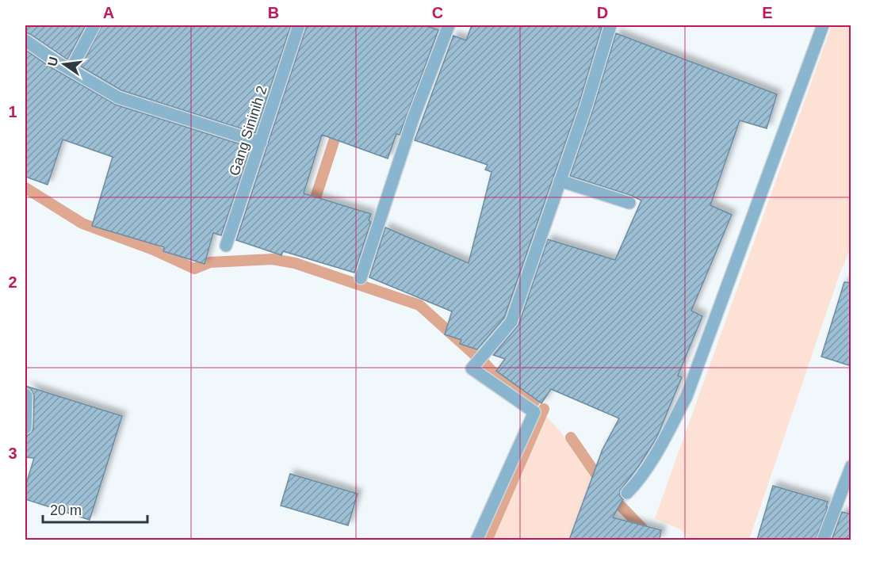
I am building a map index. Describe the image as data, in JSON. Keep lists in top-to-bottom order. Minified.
{"streets":{"street":["Gang Sininih 2"]},"scale_bar":"20 m","north":"left","grid":{"columns":["A","B","C","D","E"],"rows":["1","2","3"]}}
